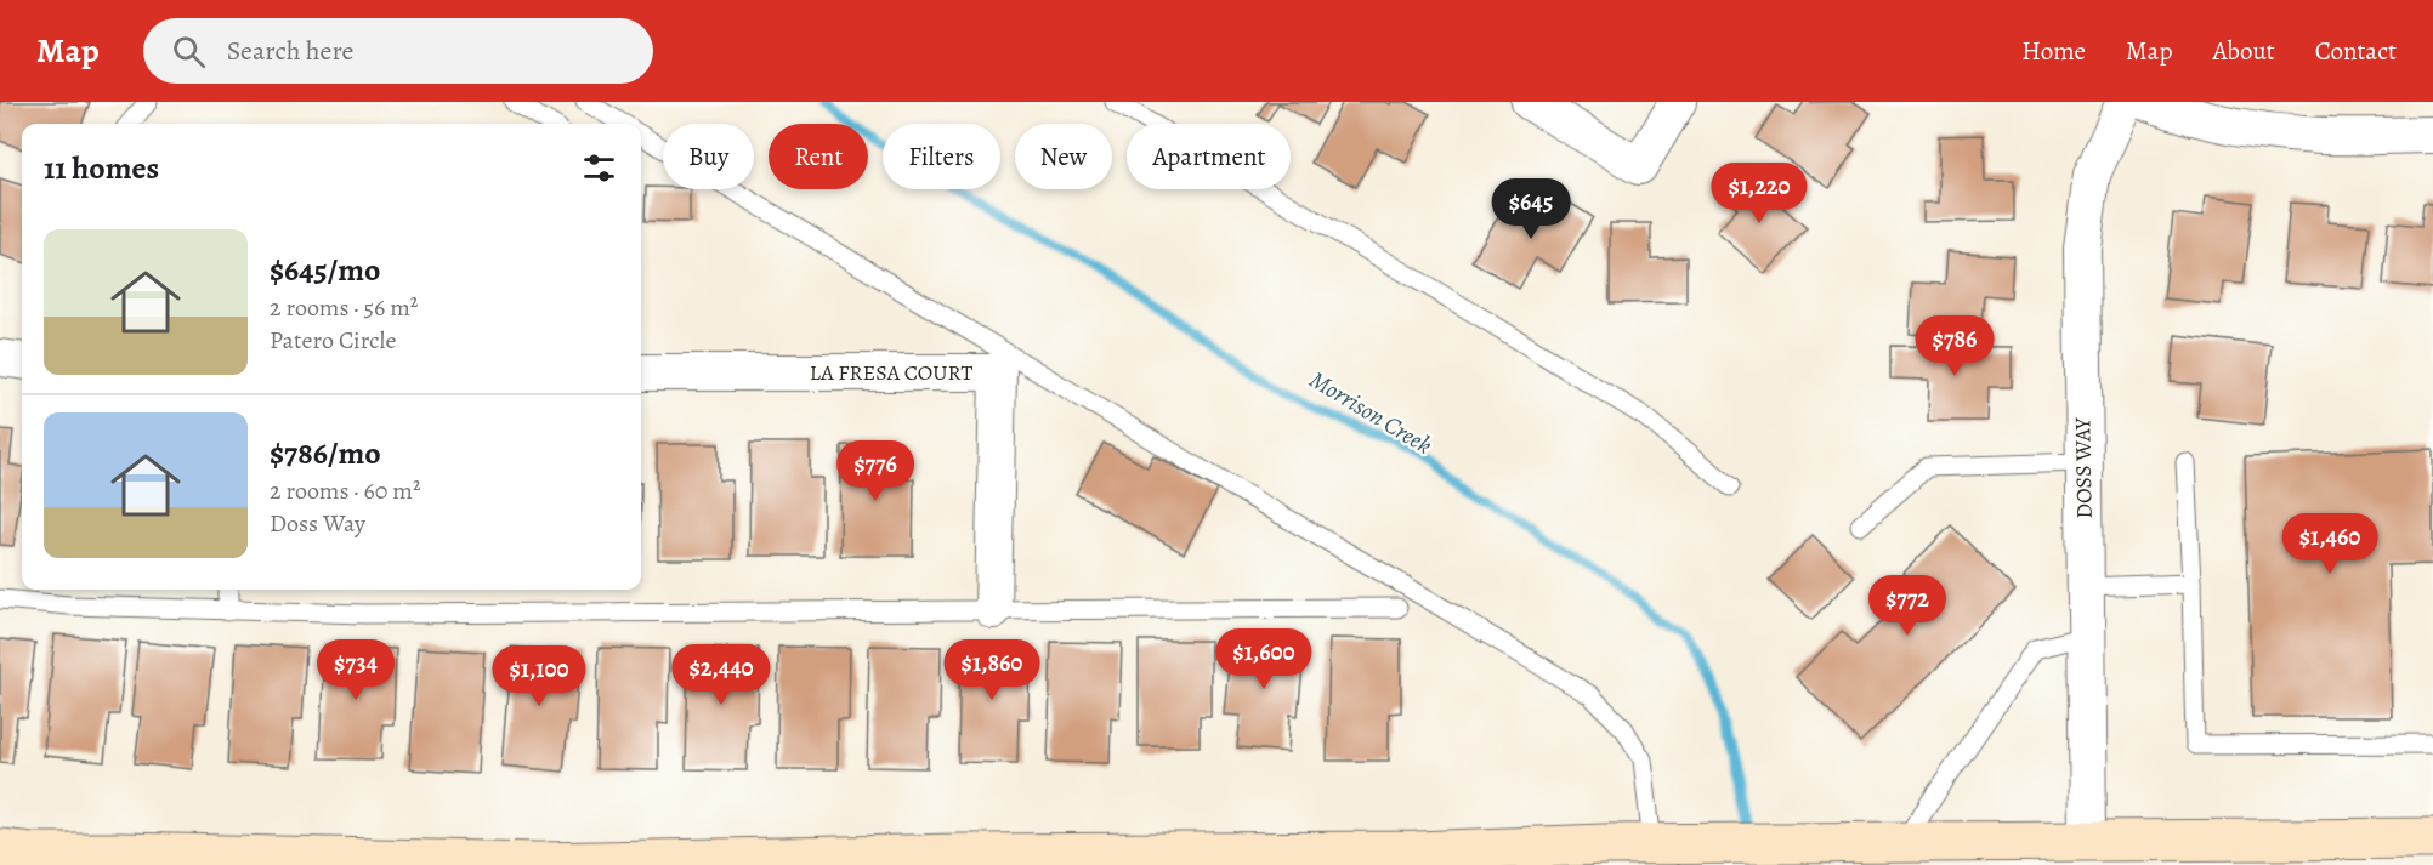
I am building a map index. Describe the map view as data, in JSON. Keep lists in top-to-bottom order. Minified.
{"streets":{"street":["LA FRESA COURT","DOSS WAY"]},"water":["Morrison Creek"],"page":{"header":"Map","search":"Search here","nav":["Home","Map","About","Contact"],"chip":["Buy","Rent","Filters","New","Apartment"],"heading":"11 homes","price":["$1,220","$645","$786","$776","$1,460","$772","$1,600","$734","$1,860","$2,440","$1,100"],"list":[{"name":"$645/mo","note":"2 rooms · 56 m² · Patero Circle"},{"name":"$786/mo","note":"2 rooms · 60 m² · Doss Way"}]}}
